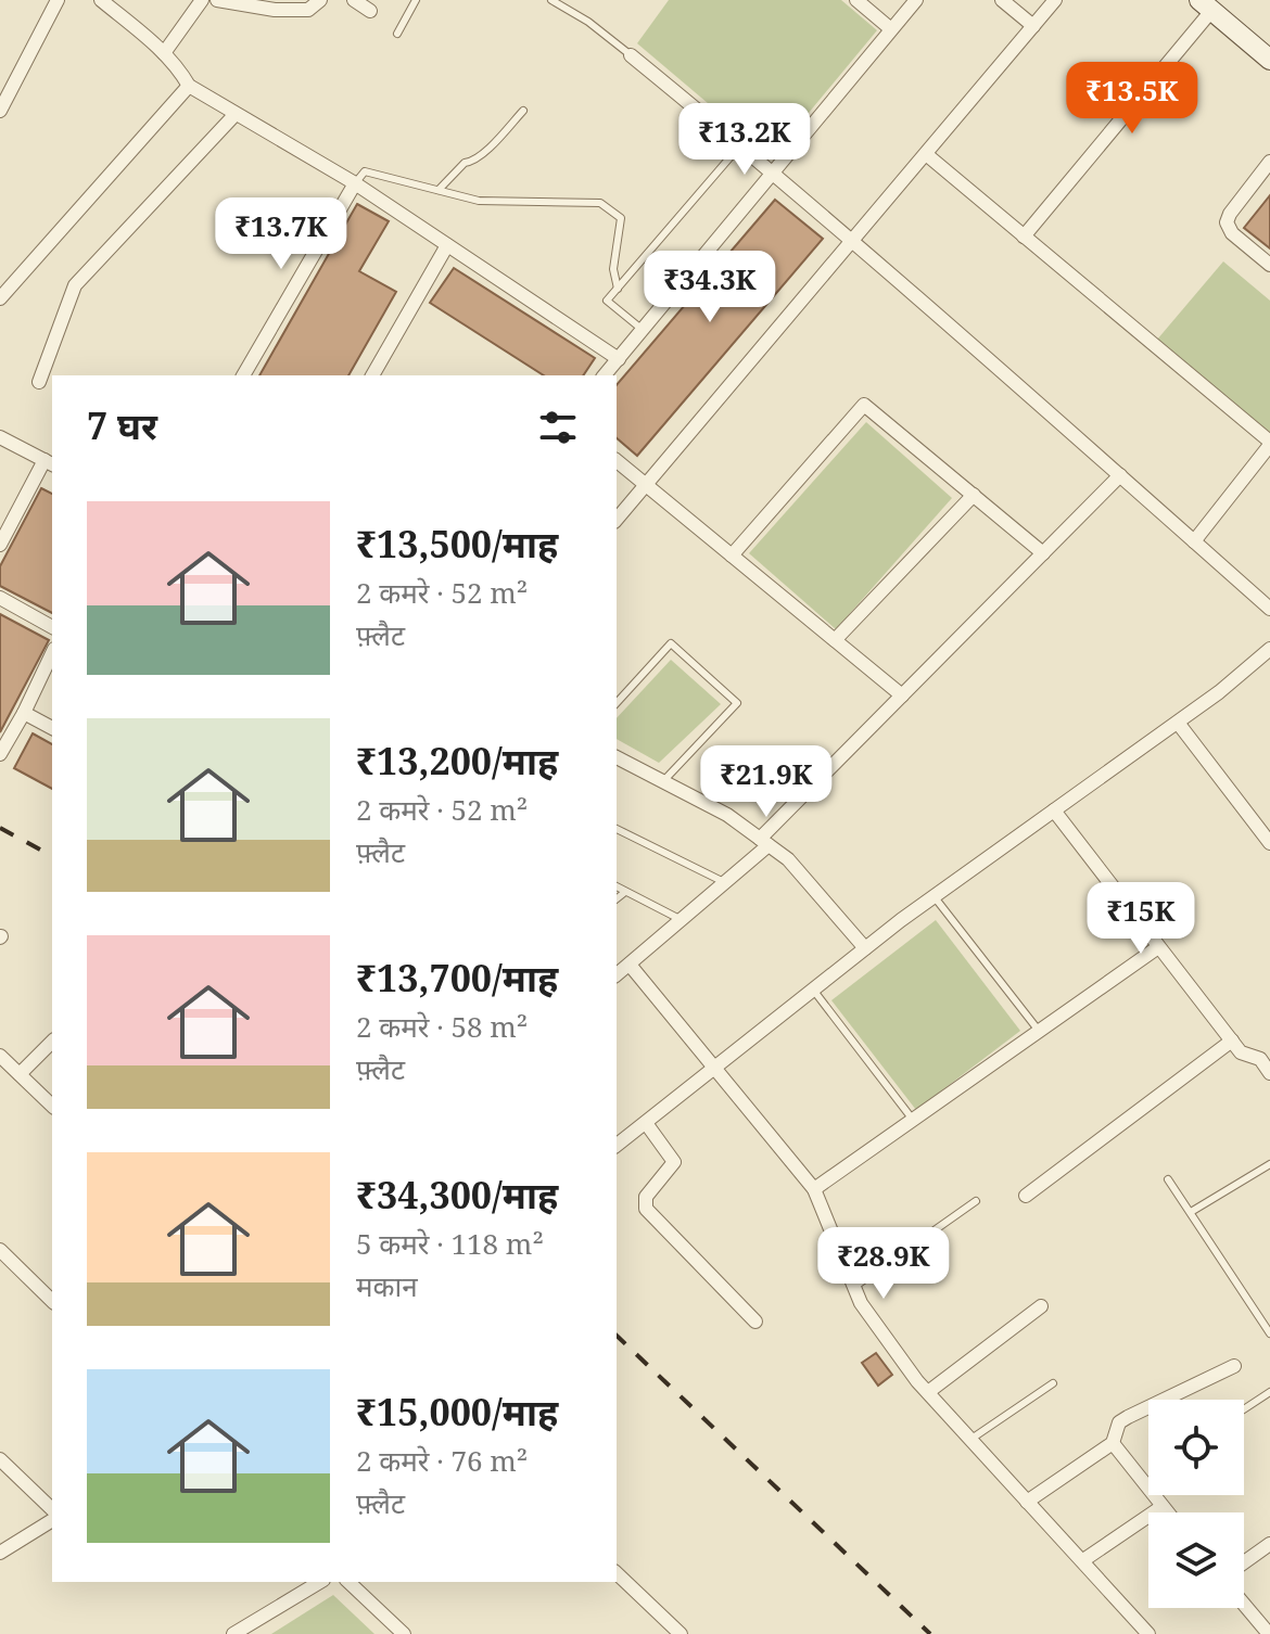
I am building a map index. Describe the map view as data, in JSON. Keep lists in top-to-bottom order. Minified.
{"page":{"price":["₹13.5K","₹13.2K","₹13.7K","₹34.3K","₹21.9K","₹15K","₹28.9K"],"heading":"7 घर","list":[{"name":"₹13,500/माह","note":"2 कमरे · 52 m² · फ़्लैट"},{"name":"₹13,200/माह","note":"2 कमरे · 52 m² · फ़्लैट"},{"name":"₹13,700/माह","note":"2 कमरे · 58 m² · फ़्लैट"},{"name":"₹34,300/माह","note":"5 कमरे · 118 m² · मकान"},{"name":"₹15,000/माह","note":"2 कमरे · 76 m² · फ़्लैट"}]}}
